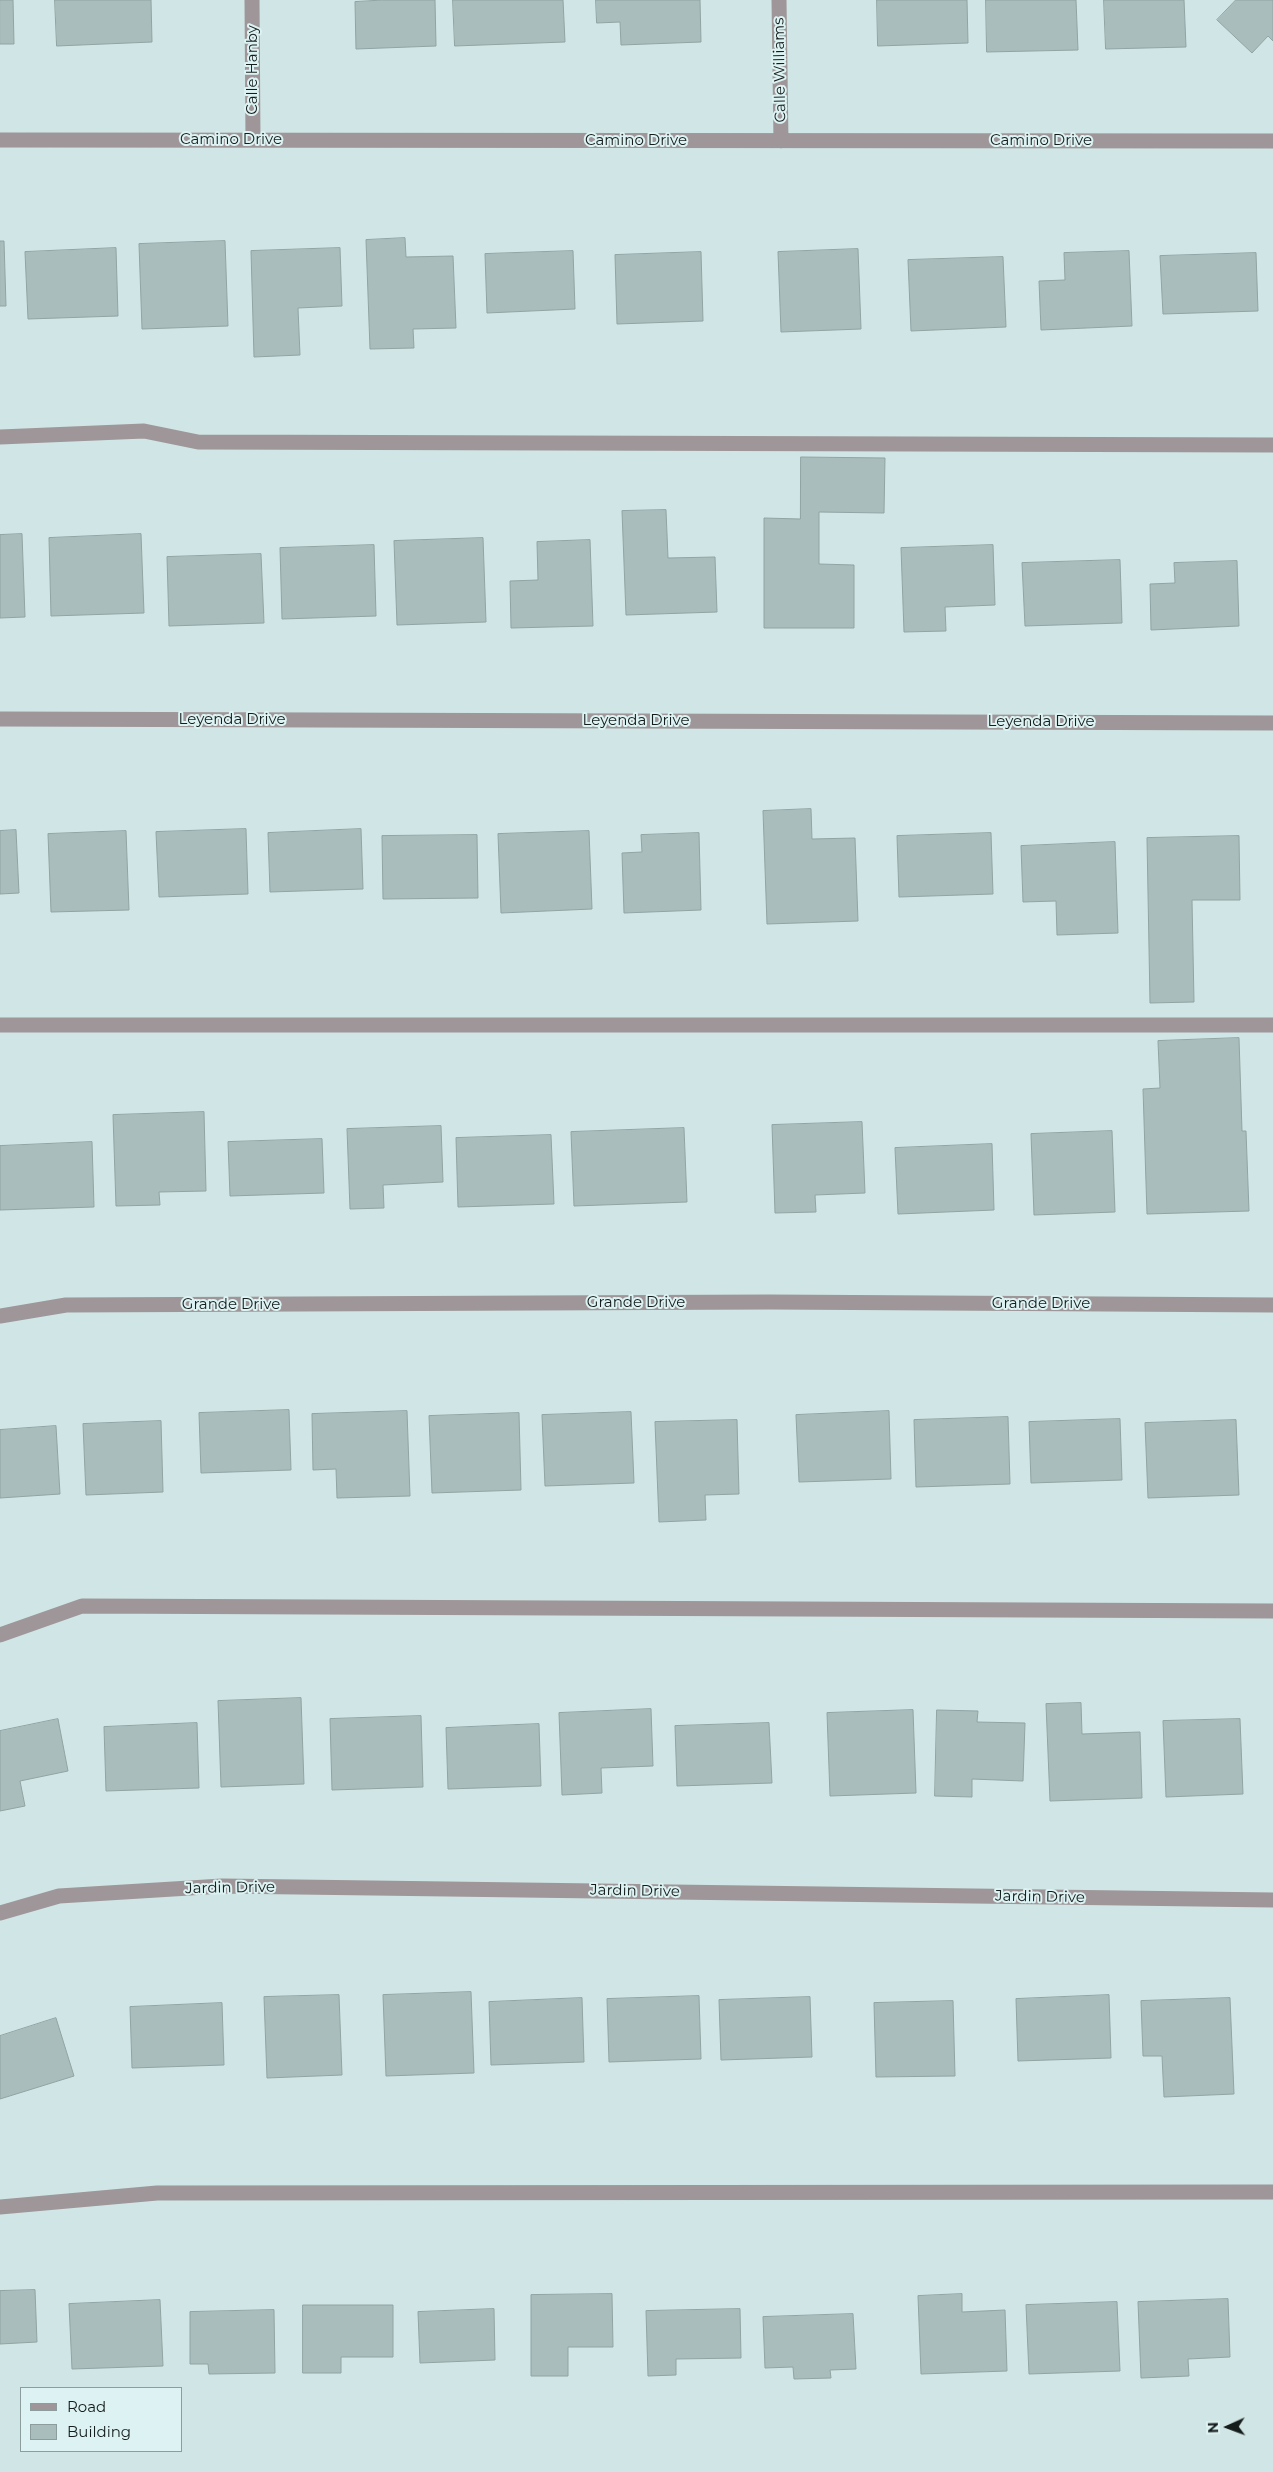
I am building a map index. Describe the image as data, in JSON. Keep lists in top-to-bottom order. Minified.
{"streets":{"street":["Calle Hanby","Calle Williams","Camino Drive","Leyenda Drive","Grande Drive","Jardin Drive"]},"crossings":[["Calle Hanby","Camino Drive"],["Calle Williams","Camino Drive"]],"legend":["Road","Building"],"north":"left"}
